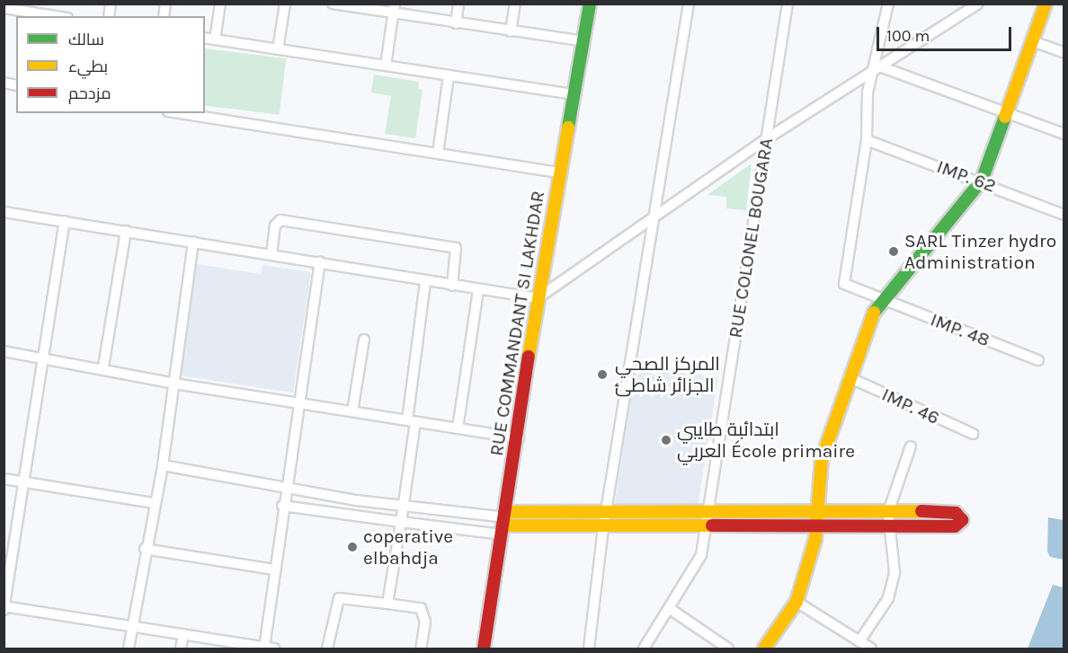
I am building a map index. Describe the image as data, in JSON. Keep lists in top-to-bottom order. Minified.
{"streets":{"street":["IMP. 62","RUE COLONEL BOUGARA","RUE COMMANDANT SI LAKHDAR","IMP. 48","IMP. 46"]},"crossings":[["IMP. 62","IMP. 48"]],"places":["SARL Tinzer hydro Administration","المركز الصحي الجزائر شاطئ","ابتدائية طايبي العربي École primaire","coperative elbahdja"],"legend":["سالك","بطيء","مزدحم"],"scale_bar":"100 m"}
